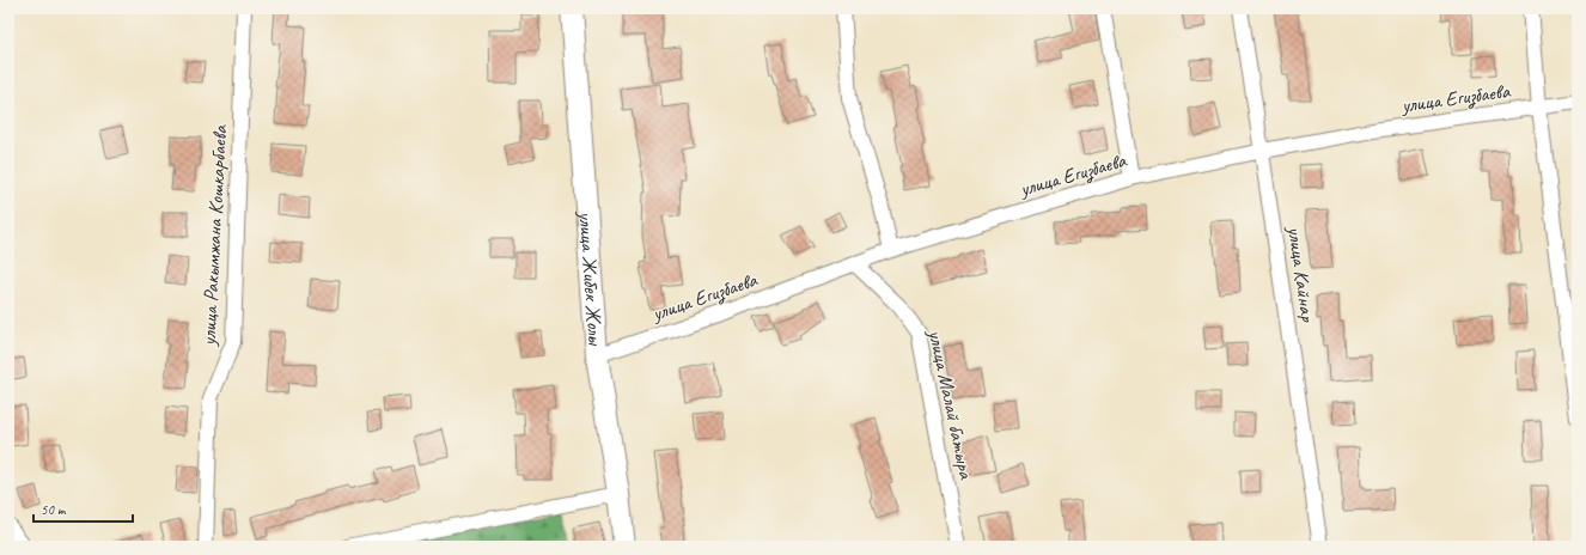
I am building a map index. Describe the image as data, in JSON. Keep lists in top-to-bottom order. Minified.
{"streets":{"main road":["улица Жибек Жолы"],"street":["улица Егизбаева","улица Ракымжана Кошкарбаева","улица Кайнар","улица Малай батыра"]},"crossings":[["улица Егизбаева","улица Кайнар"],["улица Егизбаева","улица Жибек Жолы"],["улица Егизбаева","улица Малай батыра"]],"scale_bar":"50 m"}
